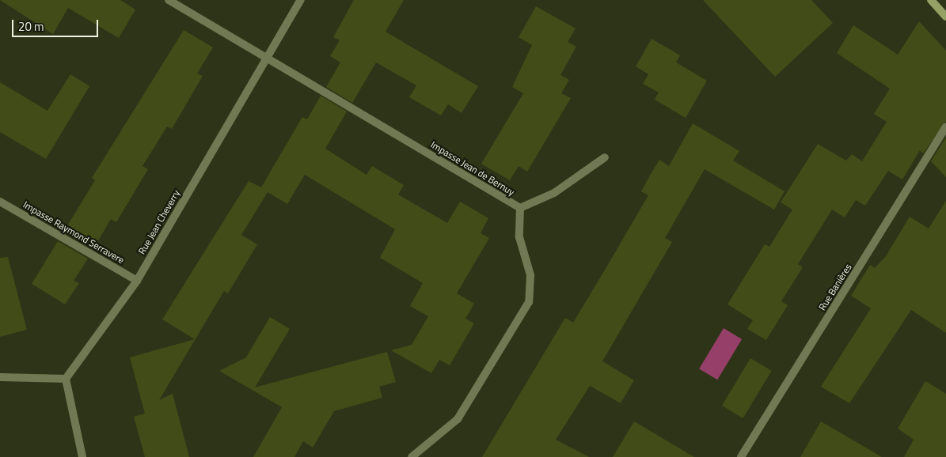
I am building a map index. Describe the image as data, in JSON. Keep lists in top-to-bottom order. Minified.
{"streets":{"street":["Impasse Jean de Bernuy","Rue Jean Cheverry","Impasse Raymond Serravere","Rue Banières"]},"crossings":[["Impasse Jean de Bernuy","Rue Jean Cheverry"],["Rue Jean Cheverry","Impasse Raymond Serravere"]],"scale_bar":"20 m"}
